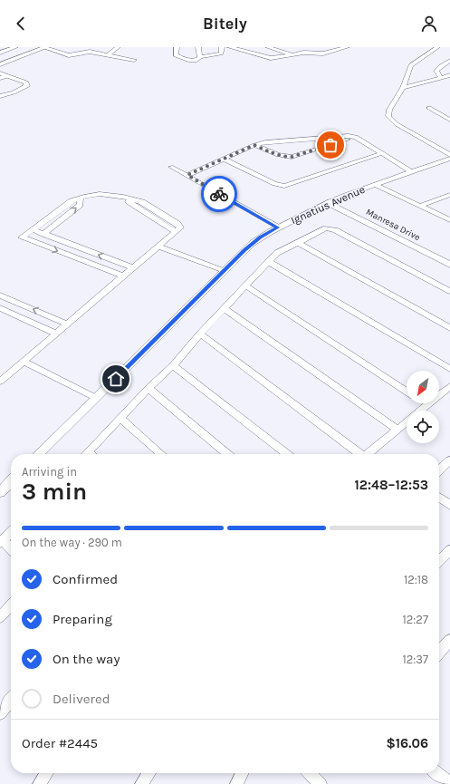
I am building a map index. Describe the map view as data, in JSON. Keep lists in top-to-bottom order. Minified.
{"streets":{"street":["Ignatius Avenue","Manresa Drive"]},"crossings":[["Ignatius Avenue","Manresa Drive"]],"north":"bottom left","page":{"header":"Bitely","heading":["3 min","Arriving in","12:48–12:53"],"panel":["Order #2445","$16.06"],"bar":"On the way · 290 m","list":[["Confirmed","12:18"],["Preparing","12:27"],["On the way","12:37"],"Delivered"]}}
